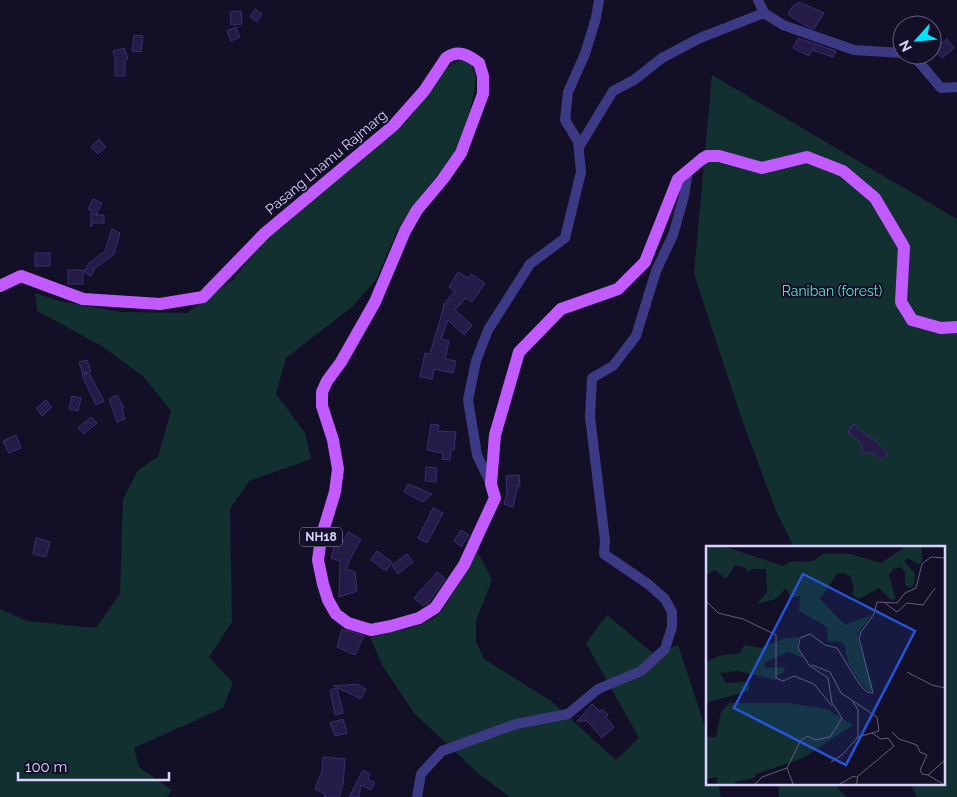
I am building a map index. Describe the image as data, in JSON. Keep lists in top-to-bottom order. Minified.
{"streets":{"main road":["Pasang Lhamu Rajmarg","NH18"]},"parks":["Raniban (forest)"],"scale_bar":"100 m","north":"bottom left"}
